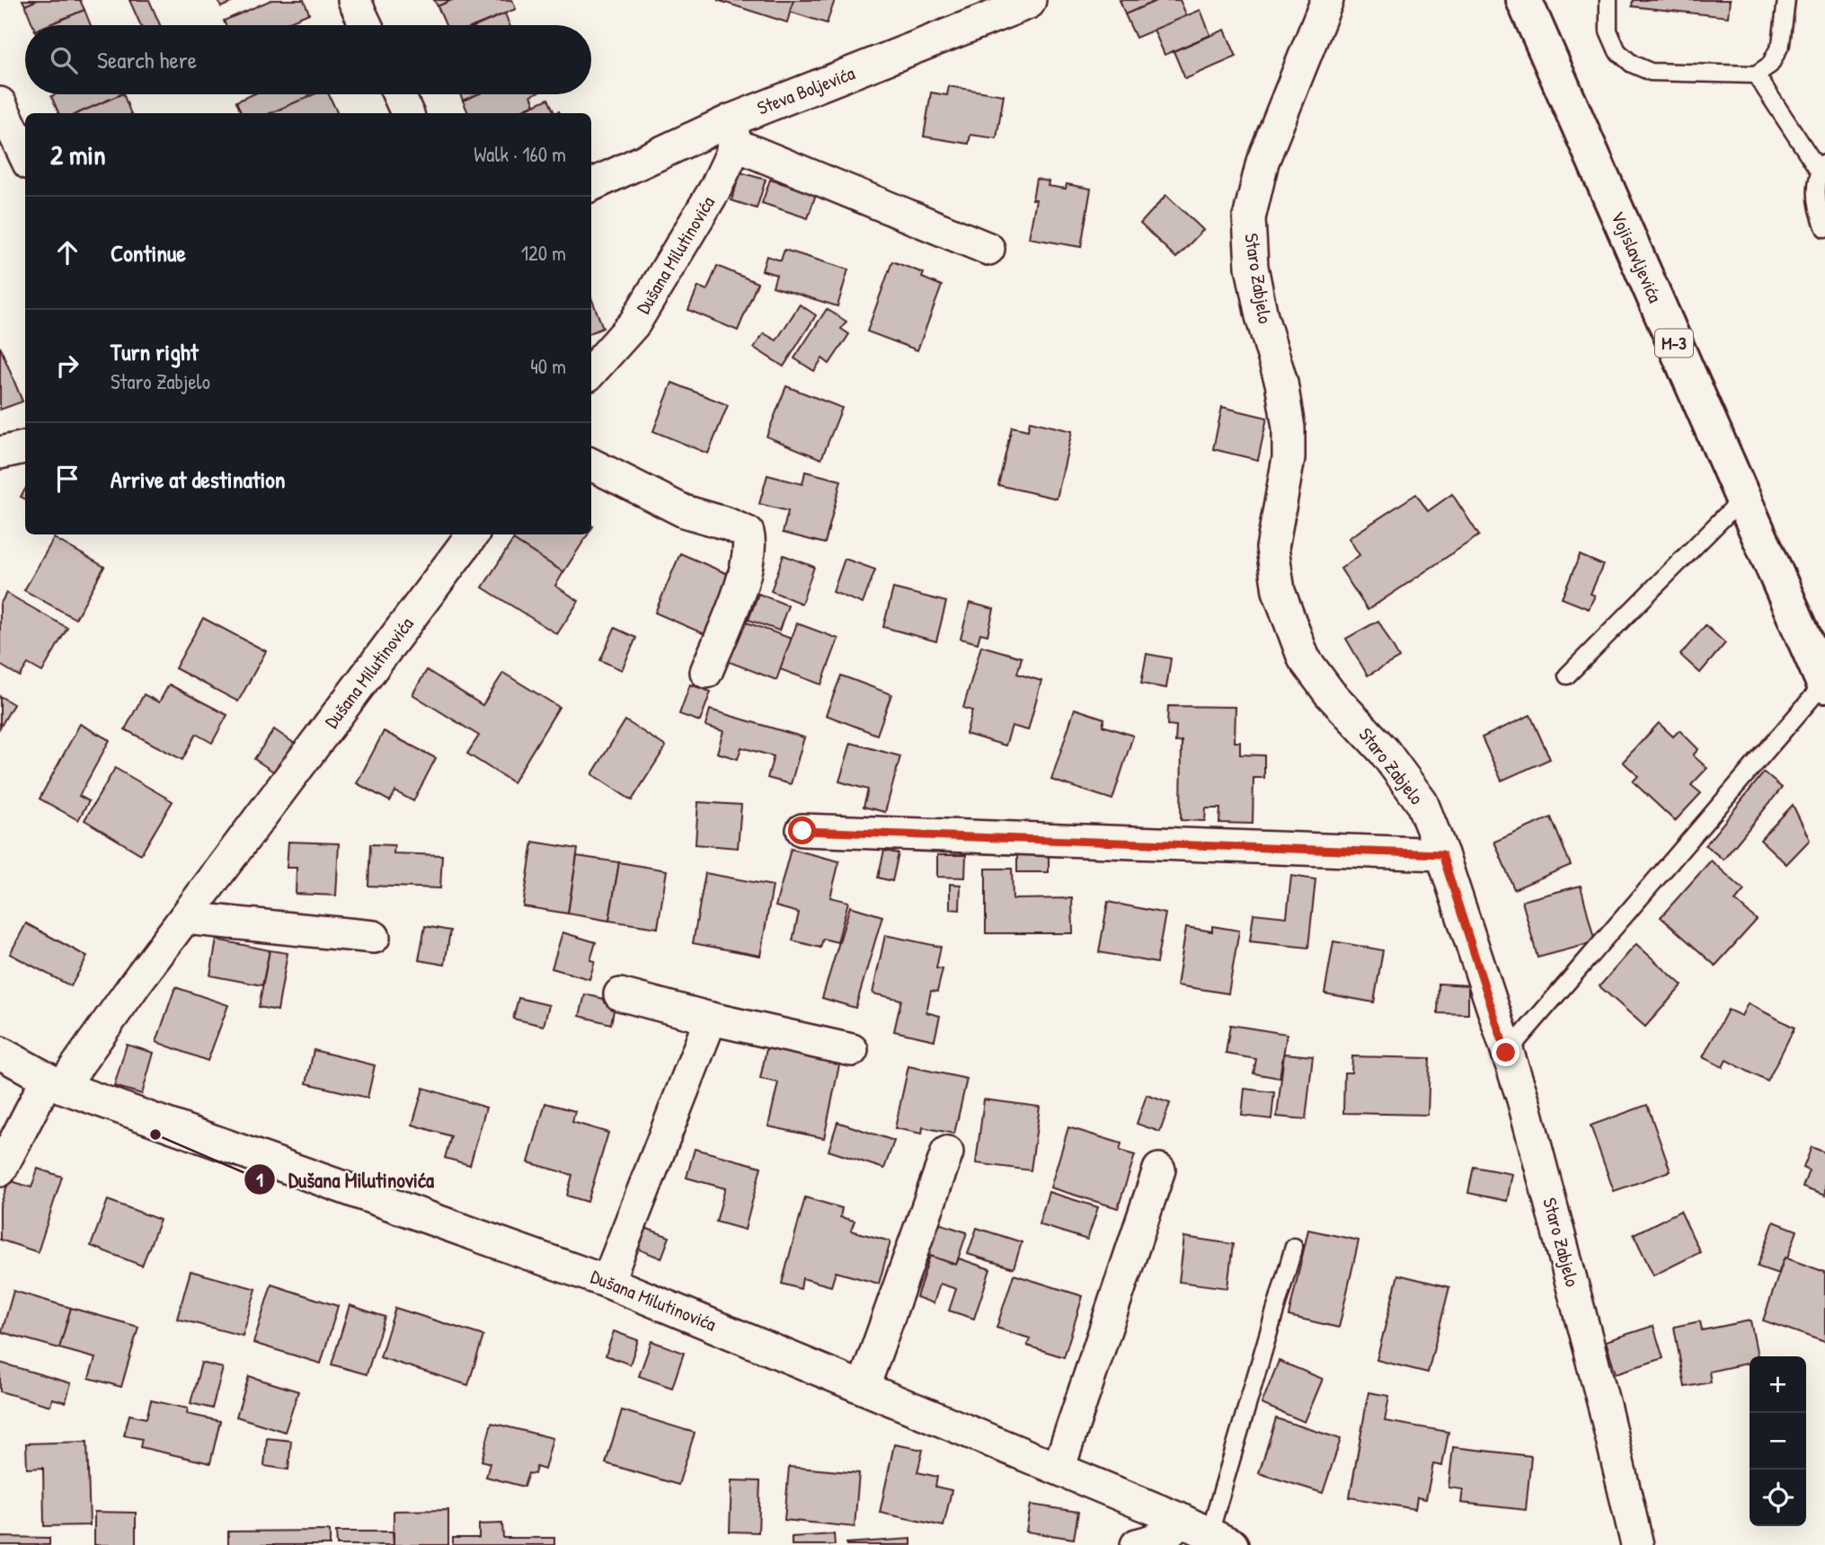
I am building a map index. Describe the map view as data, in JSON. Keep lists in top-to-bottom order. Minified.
{"streets":{"main road":["Vojislavljevića","M-3"],"street":["Steva Boljevića","Dušana Milutinovića","Staro Zabjelo"]},"crossings":[["Steva Boljevića","Dušana Milutinovića"]],"places":["Dušana Milutinovića"],"page":{"search":"Search here","heading":["2 min","Walk · 160 m"],"list":[["Continue","120 m"],["Turn right","Staro Zabjelo","40 m"],"Arrive at destination"],"map_buttons":["+","−"]}}
